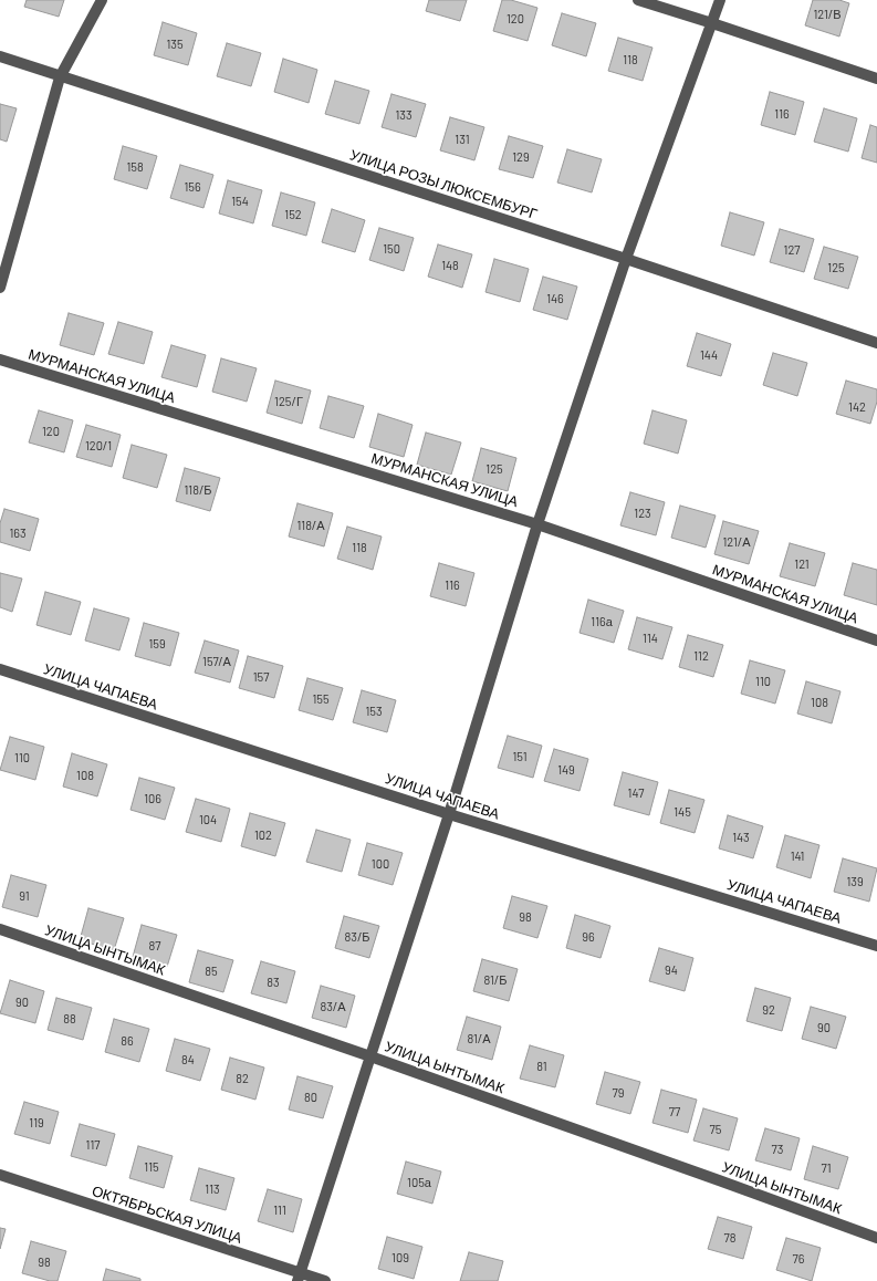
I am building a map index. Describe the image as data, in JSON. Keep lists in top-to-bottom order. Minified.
{"streets":{"street":["УЛИЦА РОЗЫ ЛЮКСЕМБУРГ","МУРМАНСКАЯ УЛИЦА","УЛИЦА ЧАПАЕВА","УЛИЦА ЫНТЫМАК","ОКТЯБРЬСКАЯ УЛИЦА"]},"house_numbers":["121/В","120","135","118","116","133","131","129","158","156","154","152","150","127","148","125","146","144","125/Г","142","120","120/1","125","118/Б","123","118/А","163","121/А","118","121","116","116а","114","159","112","157/А","157","110","155","108","153","151","110","149","108","147","106","145","104","102","143","141","100","139","91","98","83/Б","96","87","94","85","81/Б","83","90","83/А","92","88","90","81/А","86","84","81","82","79","80","77","119","75","117","73","115","71","105а","113","111","78","109","76","98"]}
